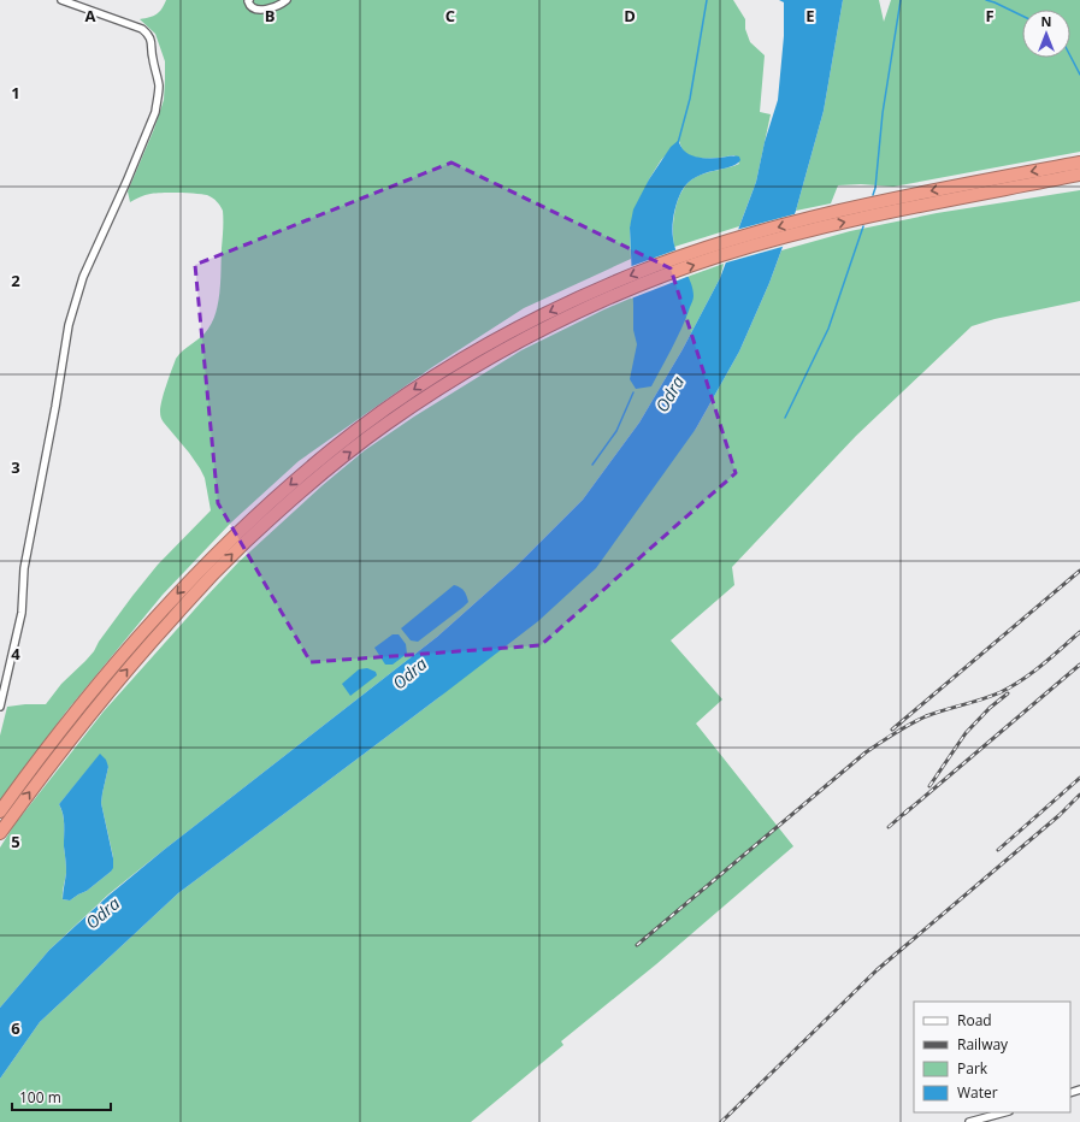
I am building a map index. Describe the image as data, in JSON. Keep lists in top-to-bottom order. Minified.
{"water":["Odra"],"legend":["Road","Railway","Park","Water"],"scale_bar":"100 m","north":"top","grid":{"columns":["A","B","C","D","E","F"],"rows":["1","2","3","4","5","6"]}}
